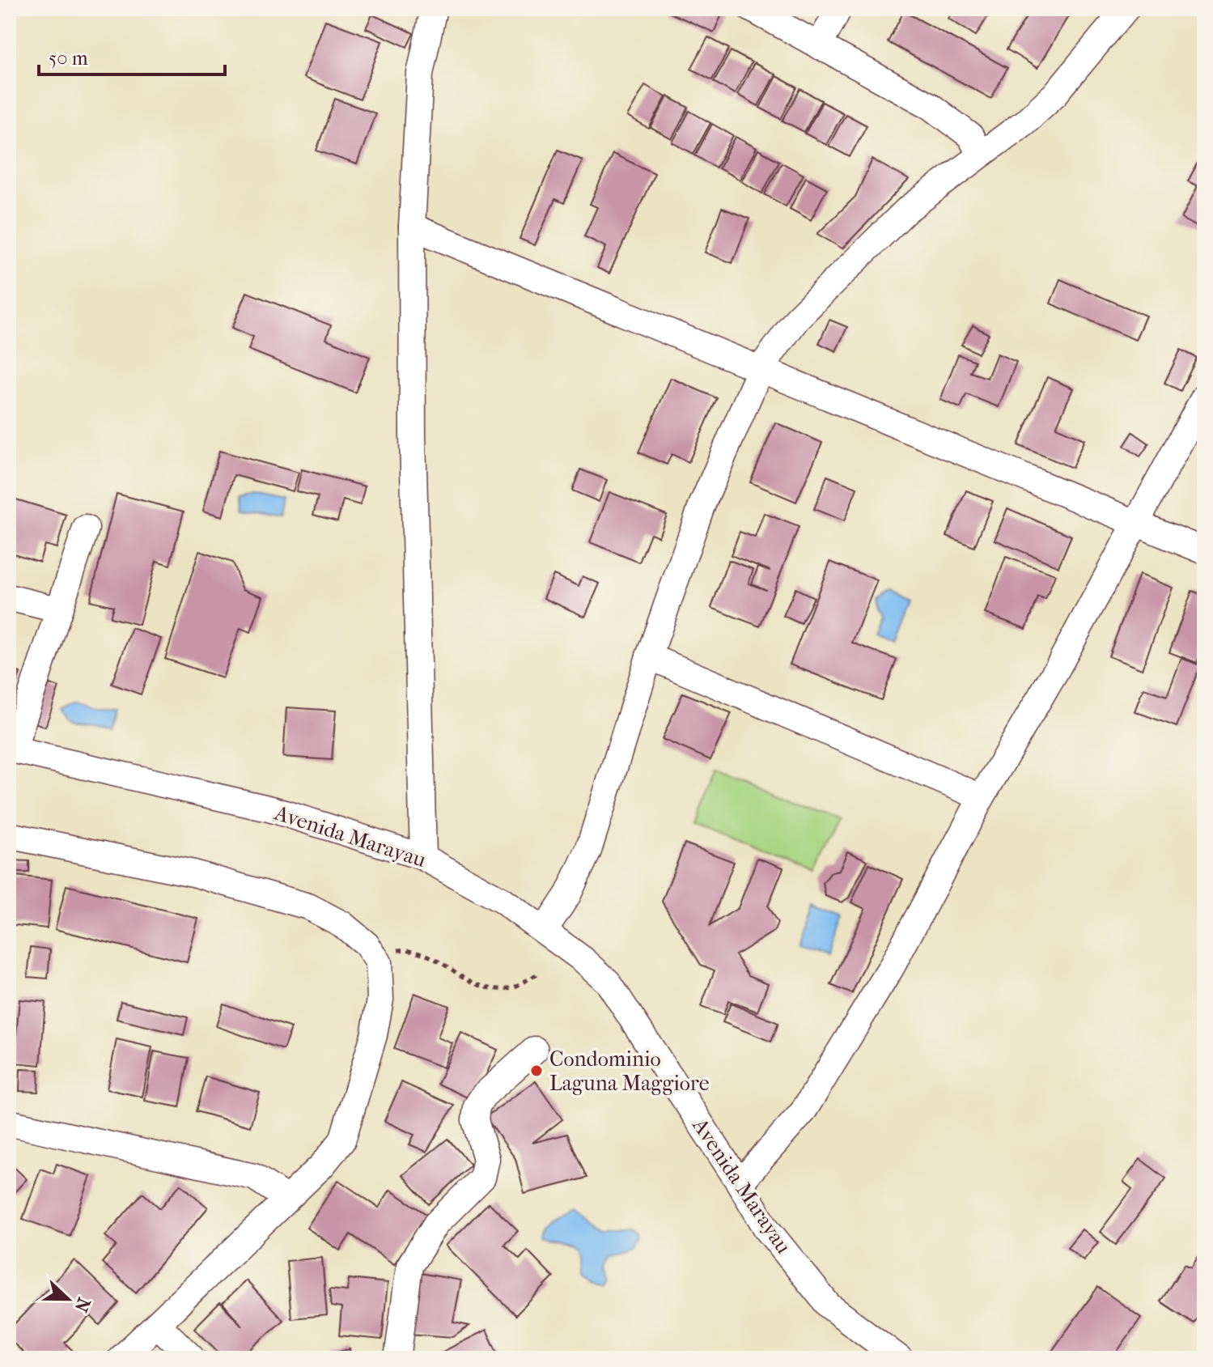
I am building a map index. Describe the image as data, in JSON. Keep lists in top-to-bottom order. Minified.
{"streets":{"street":["Avenida Marayau"]},"places":["Condominio Laguna Maggiore"],"scale_bar":"50 m","north":"right"}
